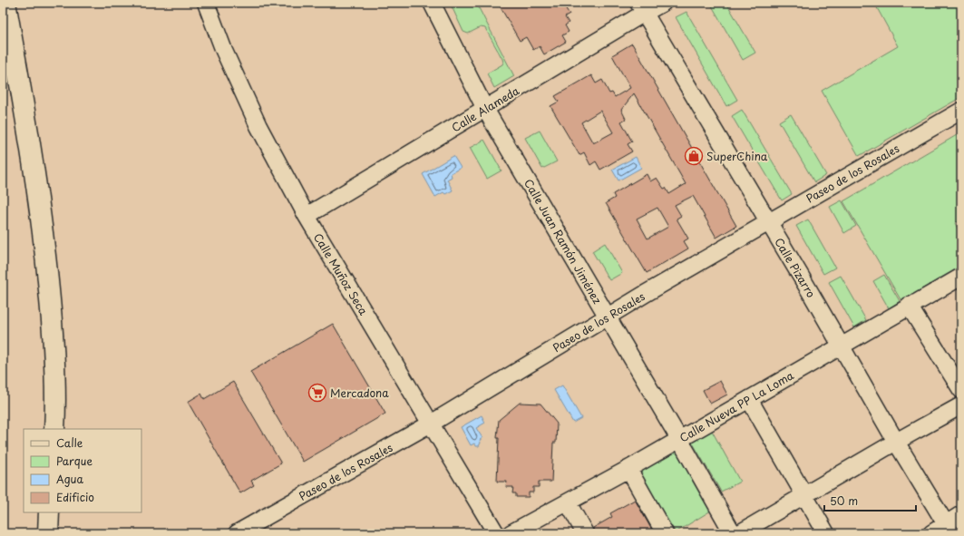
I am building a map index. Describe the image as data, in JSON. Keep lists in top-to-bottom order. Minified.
{"streets":{"street":["Calle Alameda","Paseo de los Rosales","Calle Juan Ramón Jiménez","Calle Pizarro","Calle Muñoz Seca","Calle Nueva PP La Loma"]},"crossings":[["Calle Alameda","Calle Juan Ramón Jiménez"],["Calle Alameda","Calle Pizarro"],["Calle Alameda","Calle Muñoz Seca"],["Paseo de los Rosales","Calle Juan Ramón Jiménez"],["Paseo de los Rosales","Calle Pizarro"],["Paseo de los Rosales","Calle Muñoz Seca"],["Calle Juan Ramón Jiménez","Calle Nueva PP La Loma"],["Calle Pizarro","Calle Nueva PP La Loma"]],"places":{"shop":["SuperChina"],"supermarket":["Mercadona"]},"legend":["Calle","Parque","Agua","Edificio"],"scale_bar":"50 m"}
